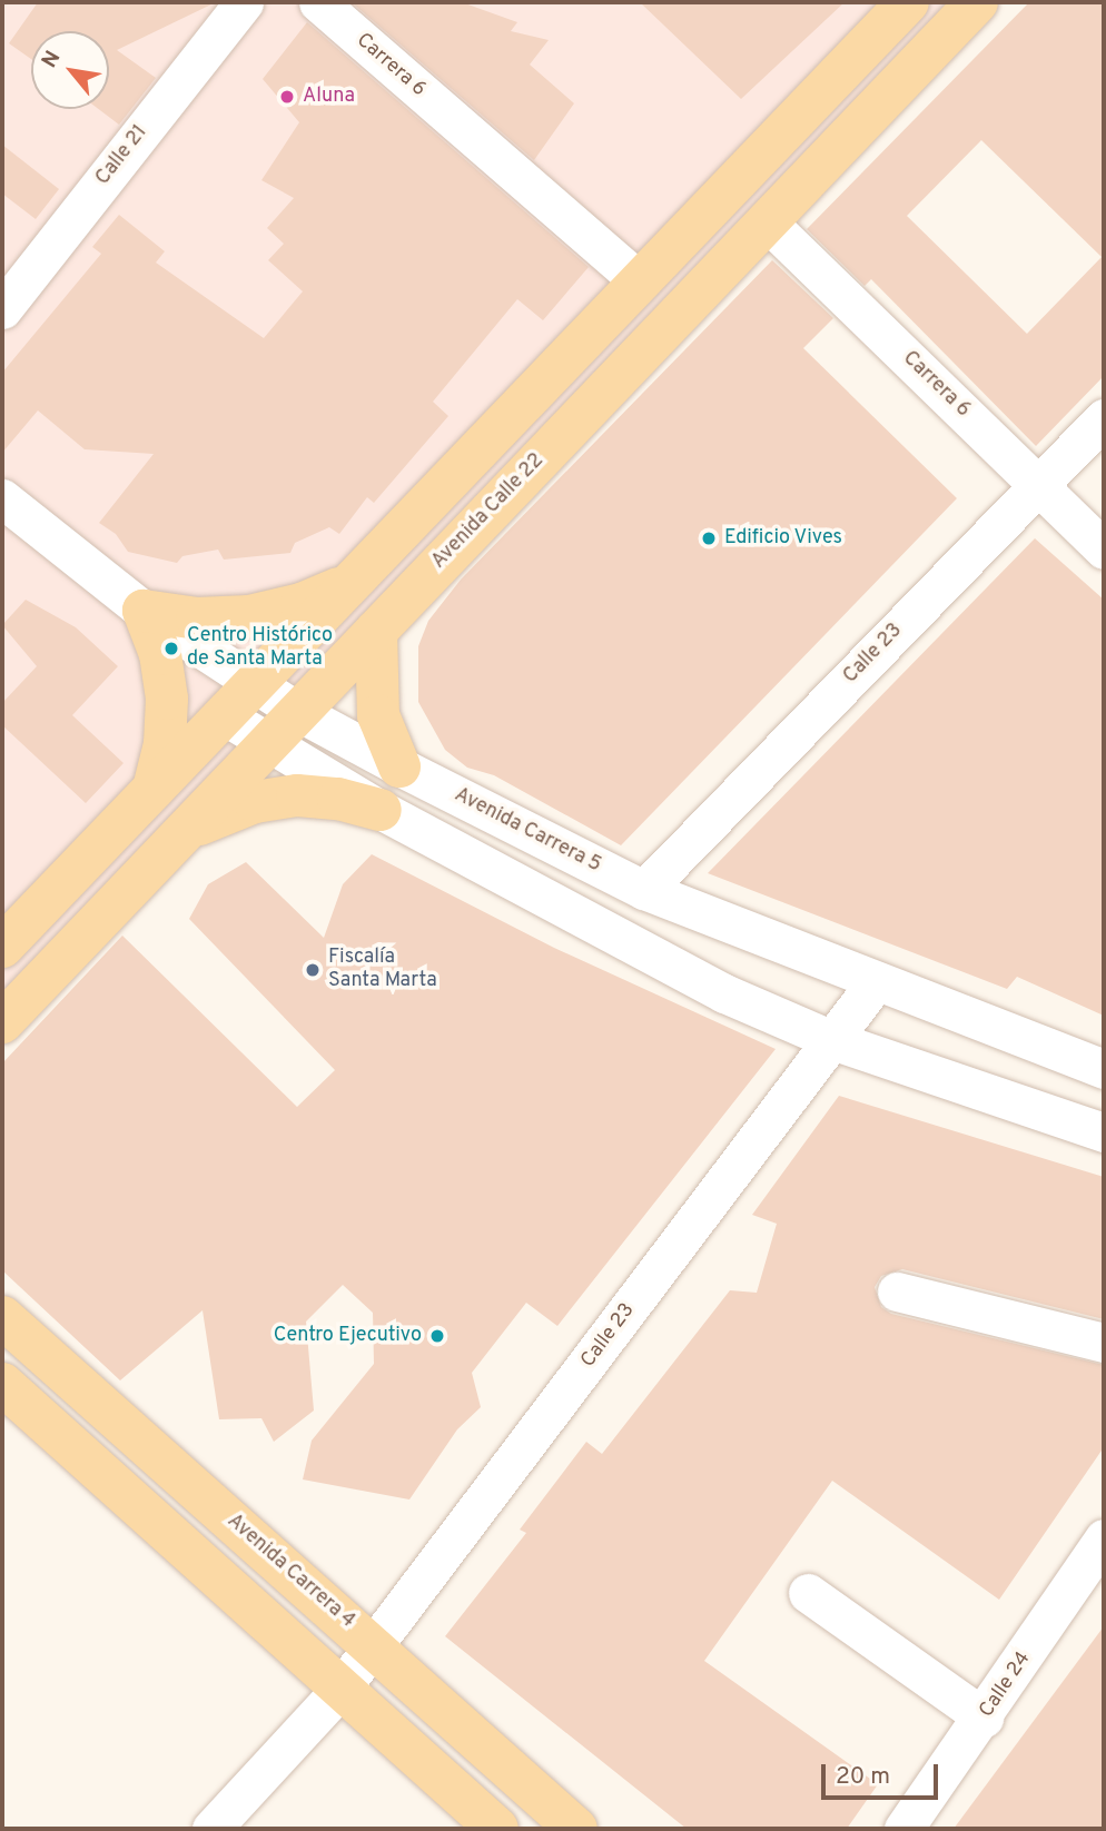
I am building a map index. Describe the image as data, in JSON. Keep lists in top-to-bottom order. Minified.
{"streets":{"main road":["Avenida Calle 22","Avenida Carrera 4"],"street":["Carrera 6","Calle 21","Calle 23","Avenida Carrera 5","Calle 24"]},"crossings":[["Carrera 6","Avenida Calle 22"],["Carrera 6","Calle 23"],["Avenida Calle 22","Avenida Carrera 5"],["Calle 23","Avenida Carrera 5"],["Calle 23","Avenida Carrera 4"]],"places":["Aluna","Edificio Vives","Centro Histórico de Santa Marta","Fiscalía Santa Marta","Centro Ejecutivo"],"scale_bar":"20 m","north":"top left"}
